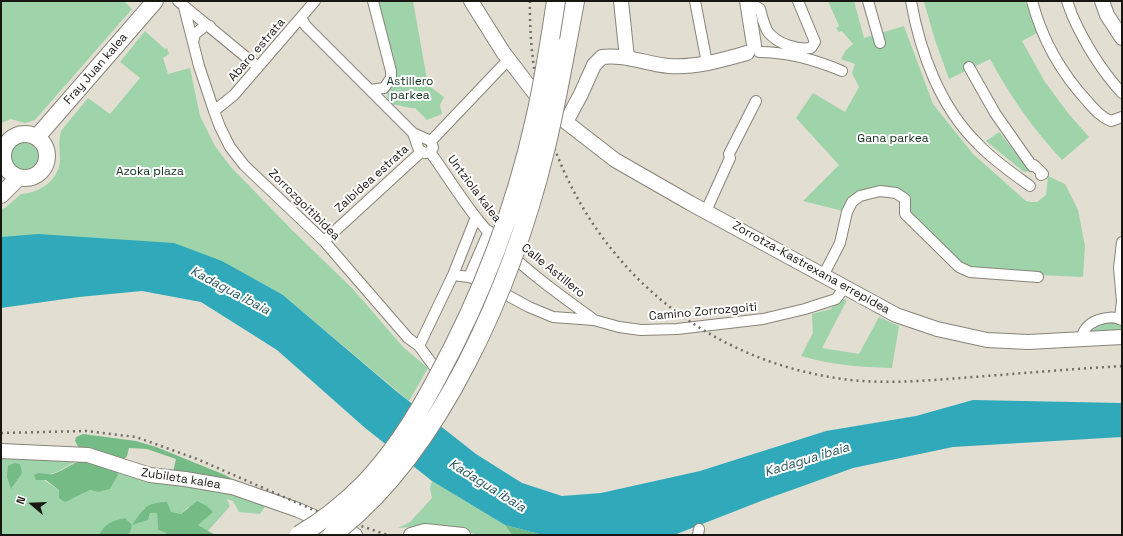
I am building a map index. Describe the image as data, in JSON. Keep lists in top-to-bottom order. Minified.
{"streets":{"main road":["Fray Juan kalea"],"street":["Abaro estrata","Zalbidea estrata","Untziola kalea","Zorrozgoitibidea","Zorrotza-Kastrexana errepidea","Calle Astillero","Camino Zorrozgoiti","Zubileta kalea"]},"crossings":[["Abaro estrata","Zorrozgoitibidea"],["Zalbidea estrata","Untziola kalea"],["Zalbidea estrata","Zorrozgoitibidea"],["Untziola kalea","Calle Astillero"],["Zorrotza-Kastrexana errepidea","Camino Zorrozgoiti"],["Calle Astillero","Camino Zorrozgoiti"]],"water":["Kadagua ibaia"],"parks":["Astillero parkea","Gana parkea","Azoka plaza"],"north":"left"}
